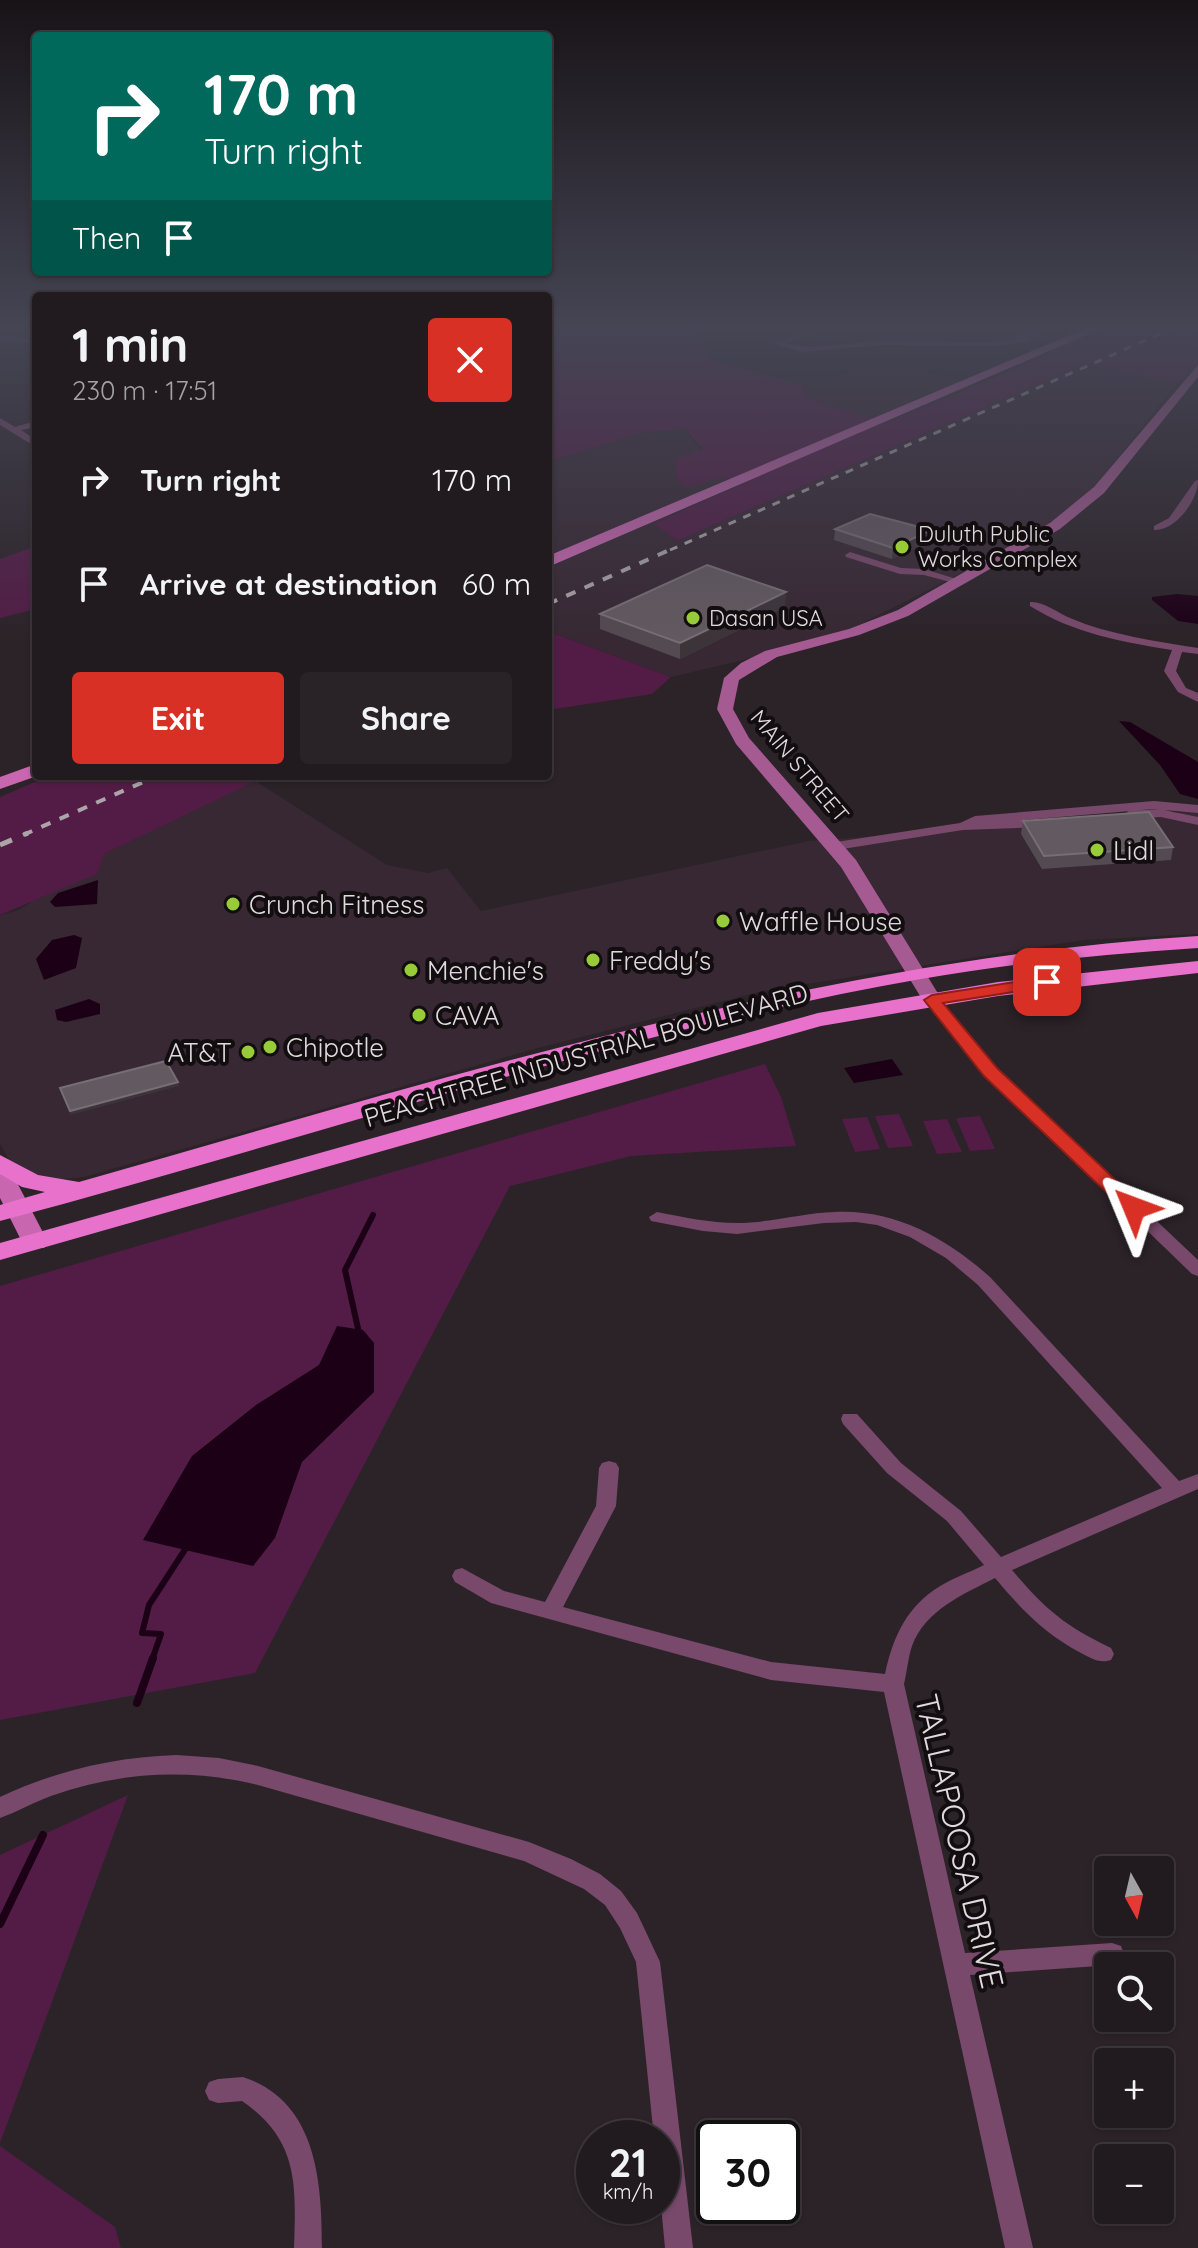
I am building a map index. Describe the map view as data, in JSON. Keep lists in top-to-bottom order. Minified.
{"streets":{"highway":["PEACHTREE INDUSTRIAL BOULEVARD"],"street":["MAIN STREET","TALLAPOOSA DRIVE"]},"crossings":[["MAIN STREET","PEACHTREE INDUSTRIAL BOULEVARD"]],"places":["Duluth Public Works Complex","Dasan USA","Lidl","Crunch Fitness","Waffle House","Freddy's","Menchie's","CAVA","Chipotle","AT&T"],"north":"bottom","page":{"turn":["170 m","Turn right"],"then":"Then","heading":["1 min","230 m · 17:51"],"list":[{"name":"Turn right","value":"170 m"},{"name":"Arrive at destination","value":"60 m"}],"buttons":["Exit","Share"],"map_buttons":["+","−"],"speed":"21 km/h","limit":"30"}}
